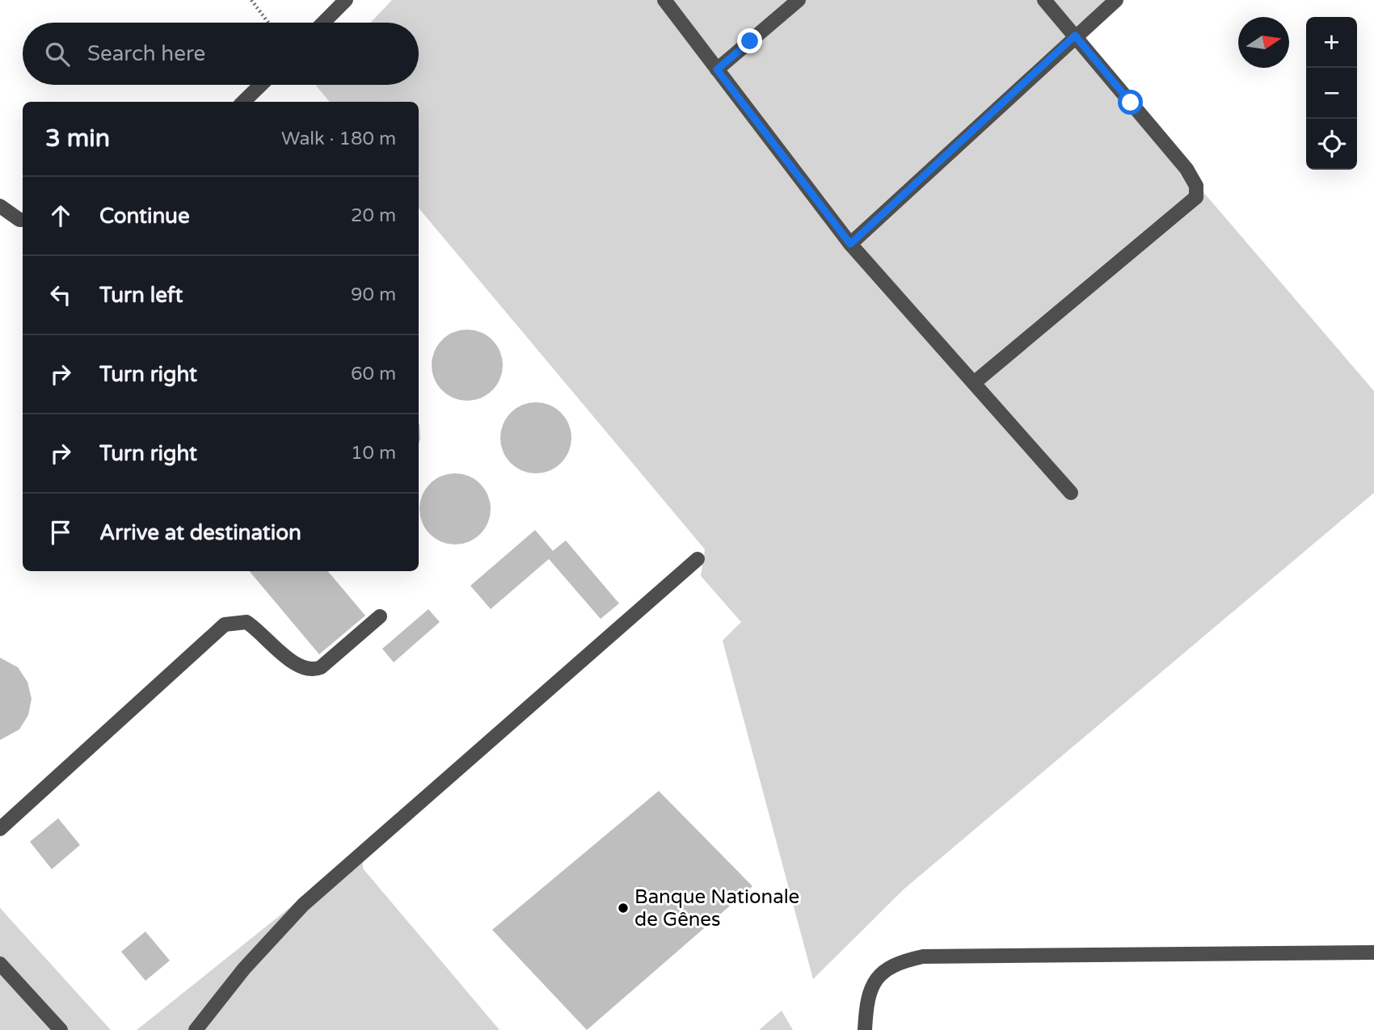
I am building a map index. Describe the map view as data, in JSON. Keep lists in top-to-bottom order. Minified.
{"places":["Banque Nationale de Gênes"],"north":"right","page":{"map_buttons":["+","−"],"search":"Search here","heading":["3 min","Walk · 180 m"],"list":[["Continue","20 m"],["Turn left","90 m"],["Turn right","60 m"],["Turn right","10 m"],"Arrive at destination"]}}
